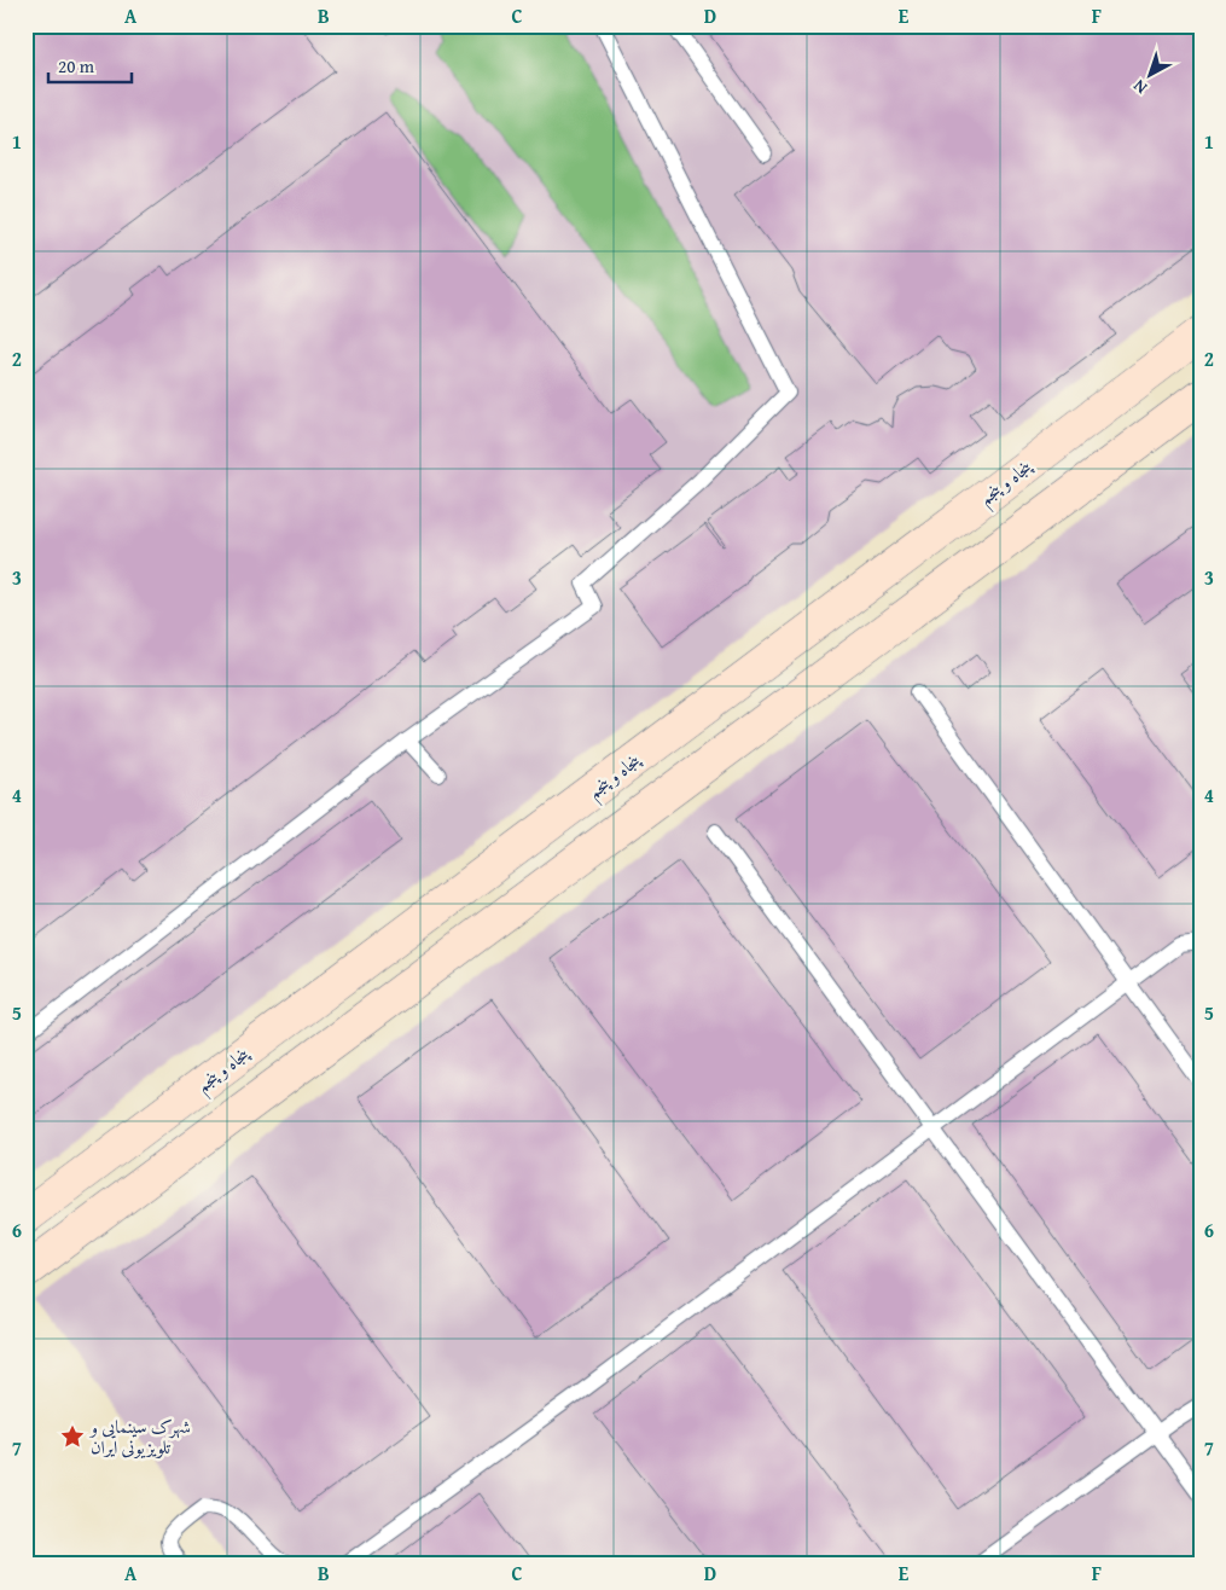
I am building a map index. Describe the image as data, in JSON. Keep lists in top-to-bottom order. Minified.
{"streets":{"main road":["پنجاه و پنجم"]},"places":{"place":["شهرک سینمایی و تلویزیونی ایران"]},"scale_bar":"20 m","north":"bottom left","grid":{"columns":["A","B","C","D","E","F"],"rows":["1","2","3","4","5","6","7"]}}
